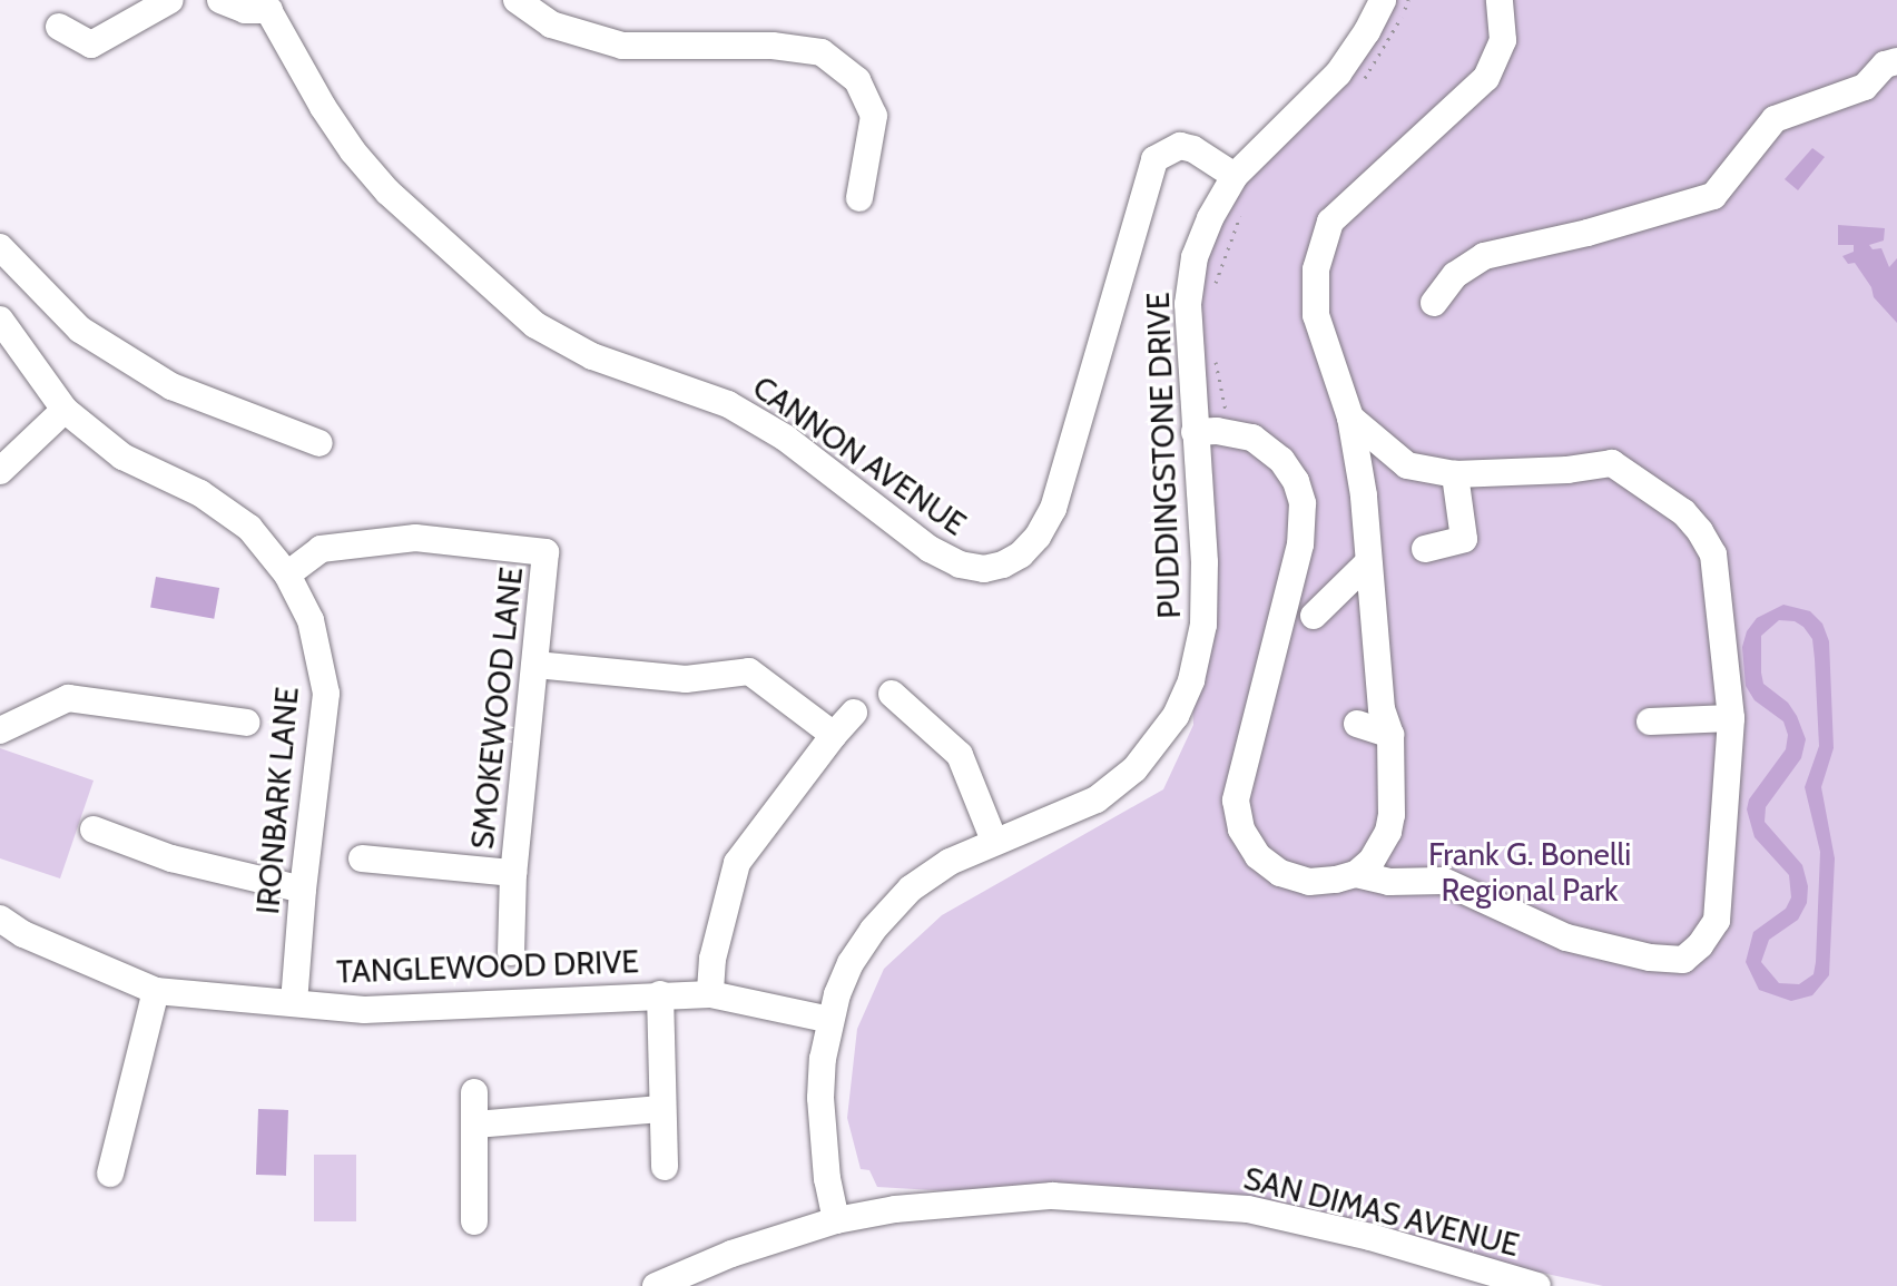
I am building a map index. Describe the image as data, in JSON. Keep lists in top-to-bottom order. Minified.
{"streets":{"street":["CANNON AVENUE","PUDDINGSTONE DRIVE","SMOKEWOOD LANE","IRONBARK LANE","TANGLEWOOD DRIVE","SAN DIMAS AVENUE"]},"crossings":[["CANNON AVENUE","PUDDINGSTONE DRIVE"],["PUDDINGSTONE DRIVE","TANGLEWOOD DRIVE"],["PUDDINGSTONE DRIVE","SAN DIMAS AVENUE"],["SMOKEWOOD LANE","IRONBARK LANE"],["IRONBARK LANE","TANGLEWOOD DRIVE"]],"parks":["Frank G. Bonelli Regional Park"]}
